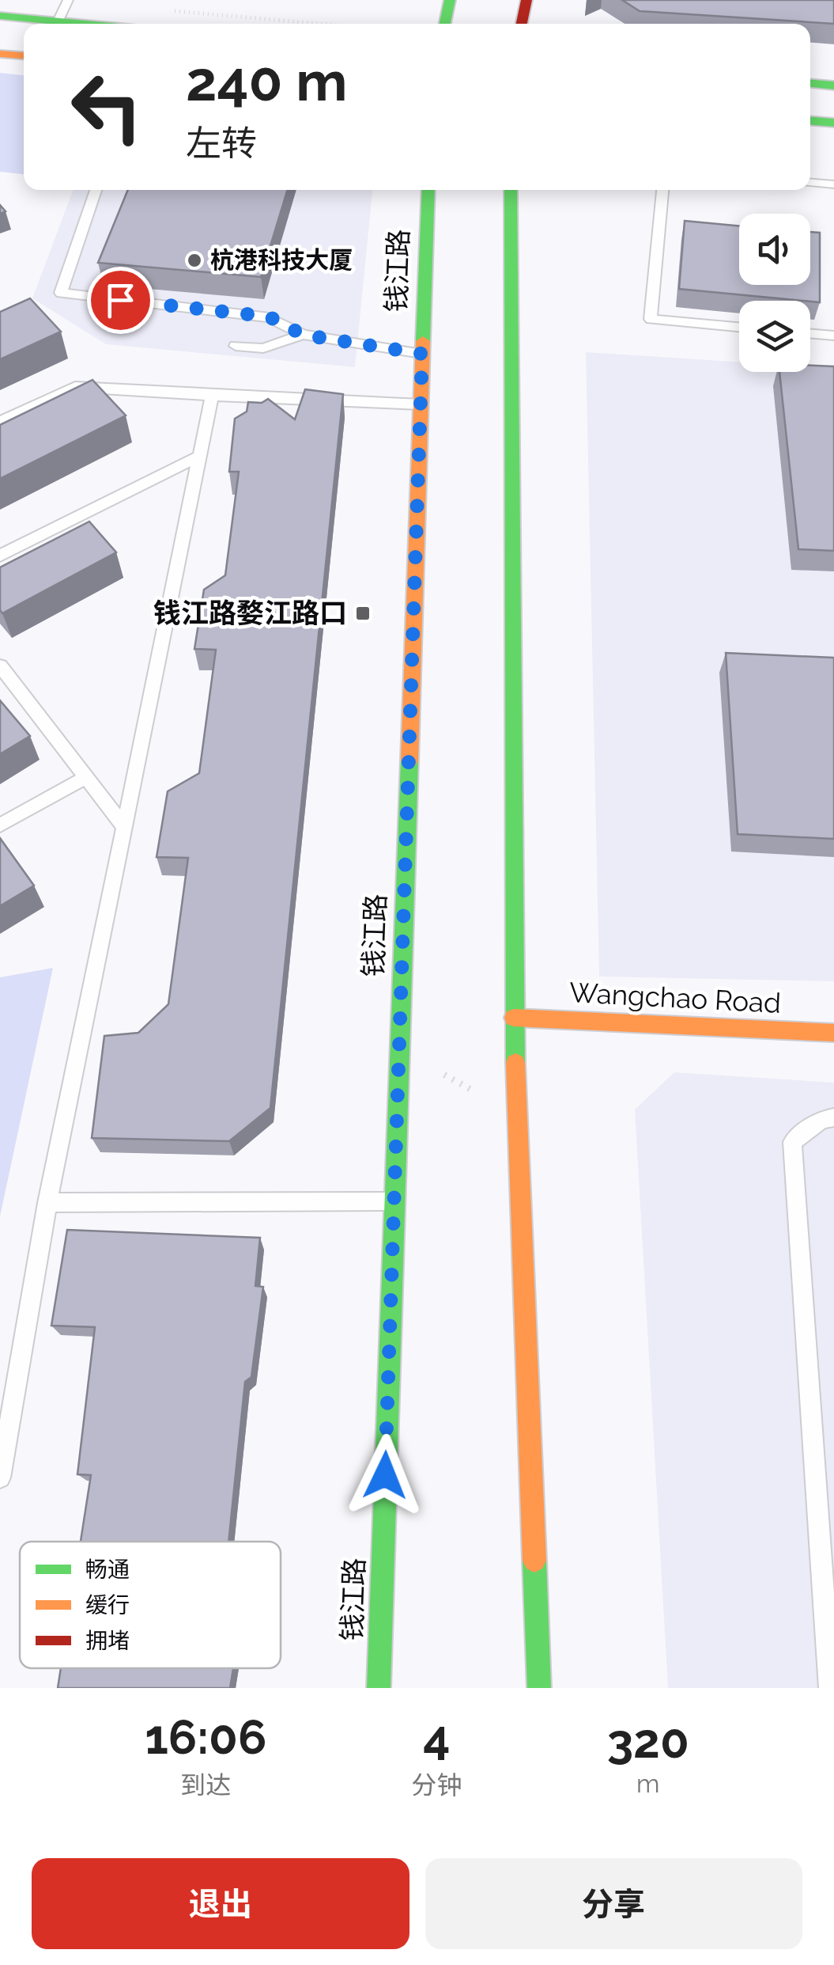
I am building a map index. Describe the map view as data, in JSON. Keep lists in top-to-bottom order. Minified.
{"streets":{"main road":["钱江路","Wangchao Road"]},"places":{"other":["杭港科技大厦"],"transit":["钱江路婺江路口"]},"legend":["畅通","缓行","拥堵"],"page":{"turn":["240 m","左转"],"eta":["16:06","到达","4","分钟","320","m"],"buttons":["退出","分享"]}}
